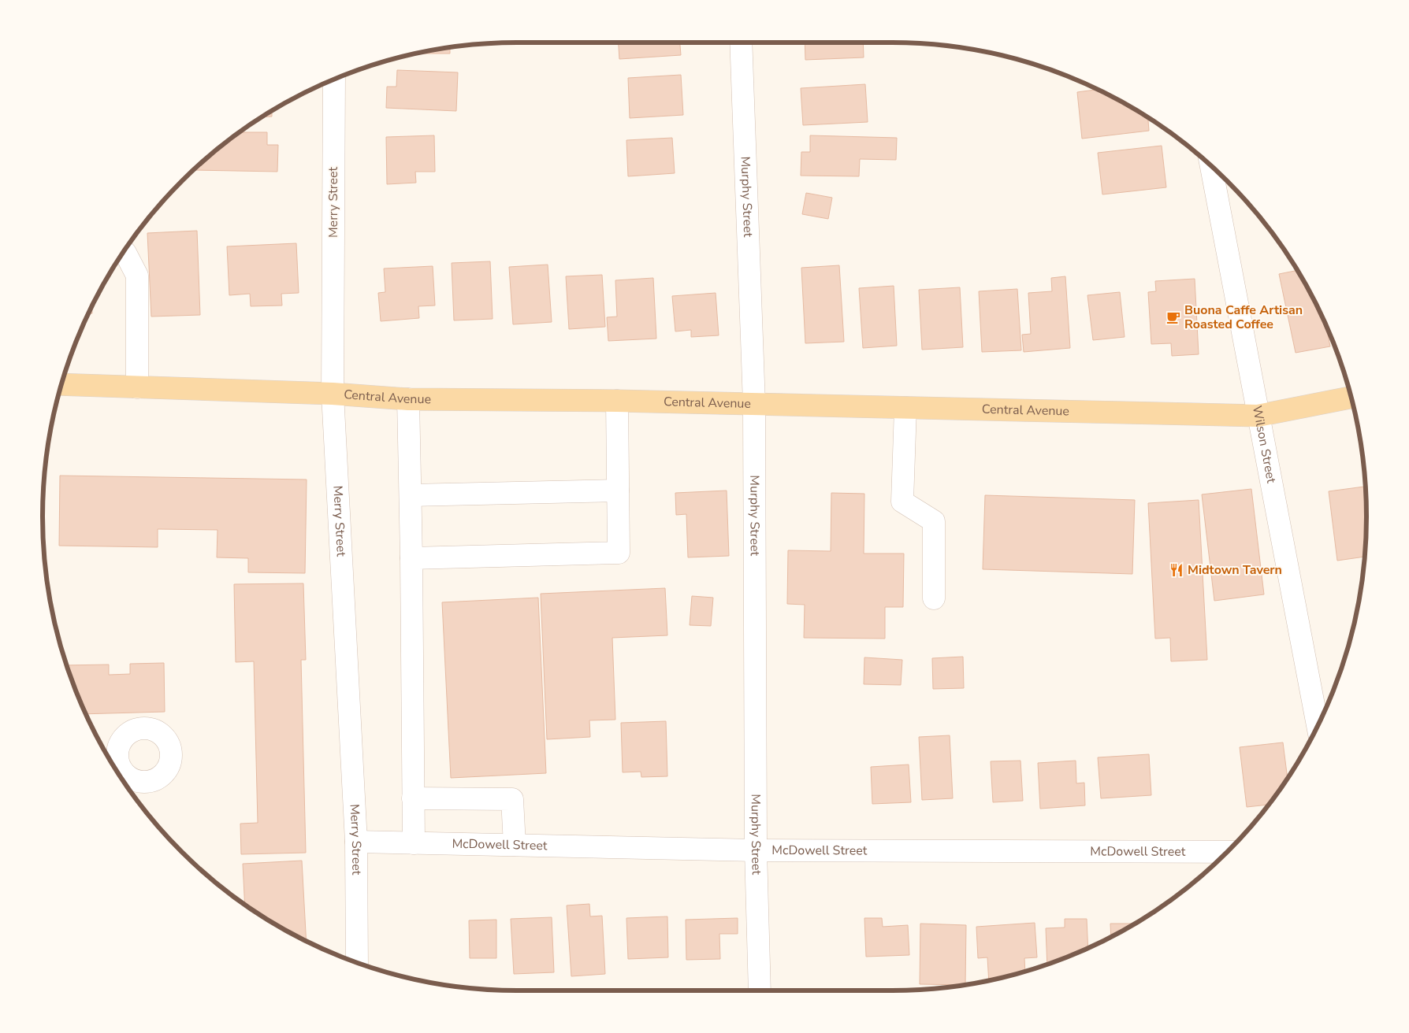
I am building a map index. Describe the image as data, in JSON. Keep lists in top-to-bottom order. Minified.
{"streets":{"main road":["Central Avenue"],"street":["Murphy Street","Merry Street","Wilson Street","McDowell Street"]},"crossings":[["Murphy Street","Central Avenue"],["Murphy Street","McDowell Street"],["Merry Street","Central Avenue"],["Merry Street","McDowell Street"],["Central Avenue","Wilson Street"]],"places":{"cafe":["Buona Caffe Artisan Roasted Coffee"],"restaurant":["Midtown Tavern"]}}
